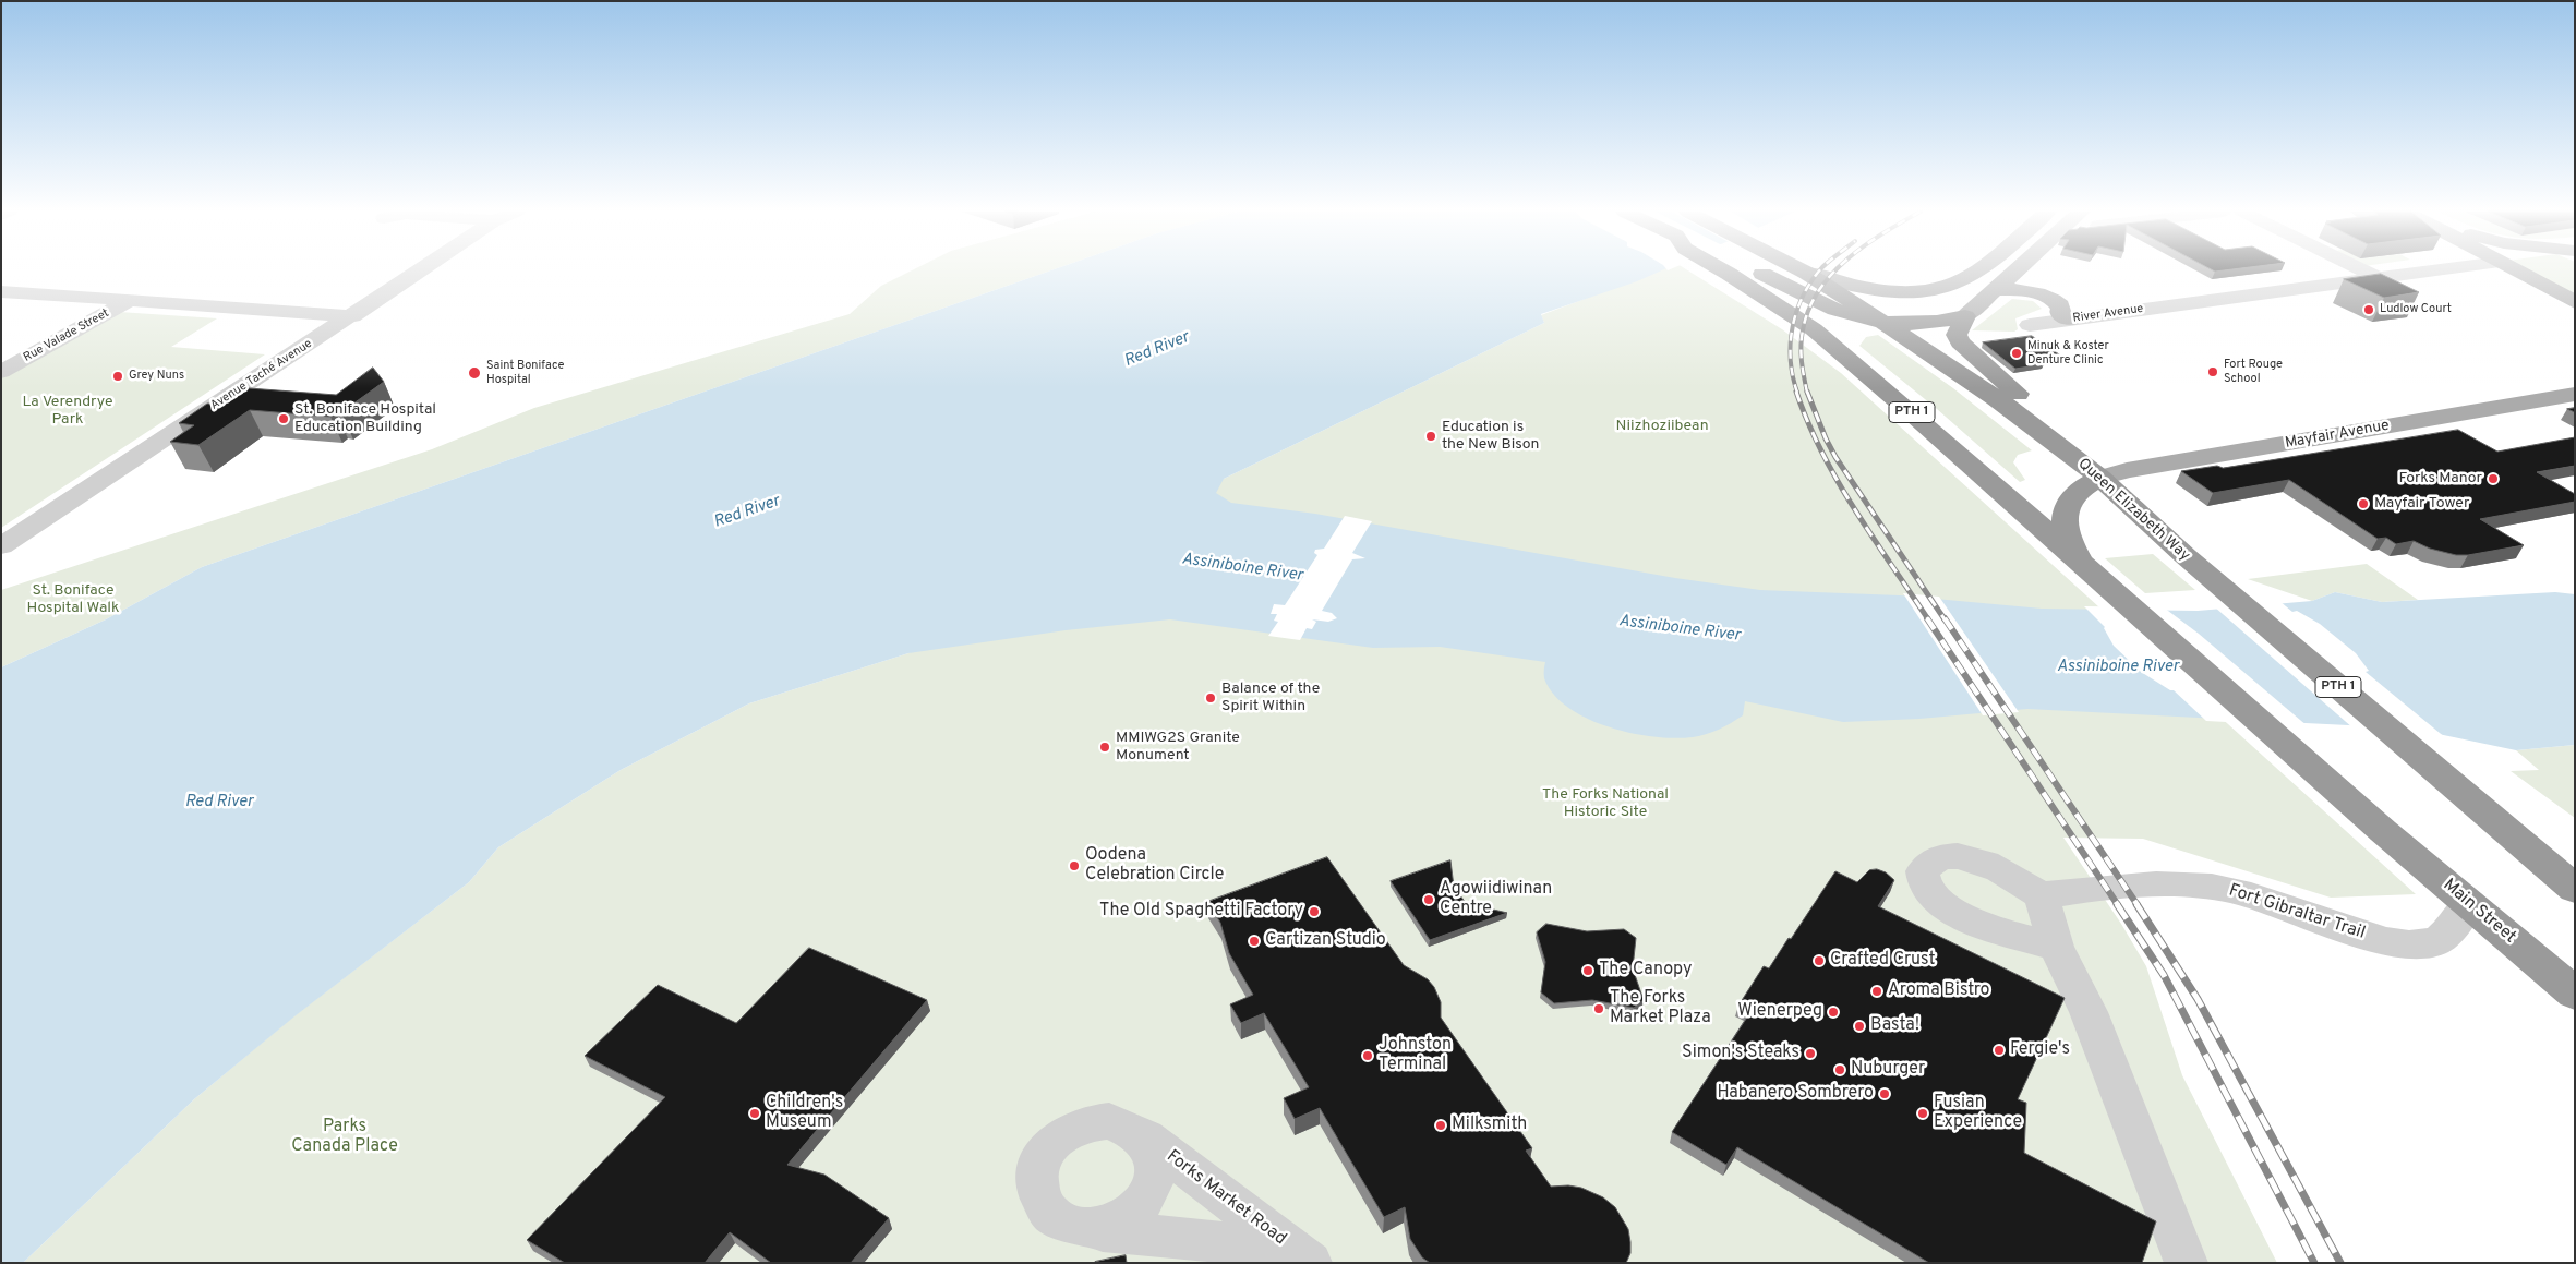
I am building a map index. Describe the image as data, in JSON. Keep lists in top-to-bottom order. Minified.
{"streets":{"highway":["PTH 1","Queen Elizabeth Way","Main Street"],"main road":["Mayfair Avenue"],"street":["River Avenue","Rue Valade Street","Avenue Taché Avenue","Fort Gibraltar Trail","Forks Market Road"]},"crossings":[["PTH 1","Main Street"],["Mayfair Avenue","Queen Elizabeth Way"],["Main Street","Fort Gibraltar Trail"]],"water":["Red River","Assiniboine River"],"parks":["La Verendrye Park","Niizhoziibean","St. Boniface Hospital Walk","The Forks National Historic Site","Parks Canada Place"],"places":["Ludlow Court","Minuk & Koster Denture Clinic","Fort Rouge School","Saint Boniface Hospital","Grey Nuns","St. Boniface Hospital Education Building","Education is the New Bison","Forks Manor","Mayfair Tower","Balance of the Spirit Within","MMIWG2S Granite Monument","Oodena Celebration Circle","Agowiidiwinan Centre","The Old Spaghetti Factory","Cartizan Studio","Crafted Crust","The Canopy","Aroma Bistro","The Forks Market Plaza","Wienerpeg","Basta!","Fergie's","Simon's Steaks","Johnston Terminal","Nuburger","Habanero Sombrero","Children's Museum","Fusian Experience","Milksmith"]}
